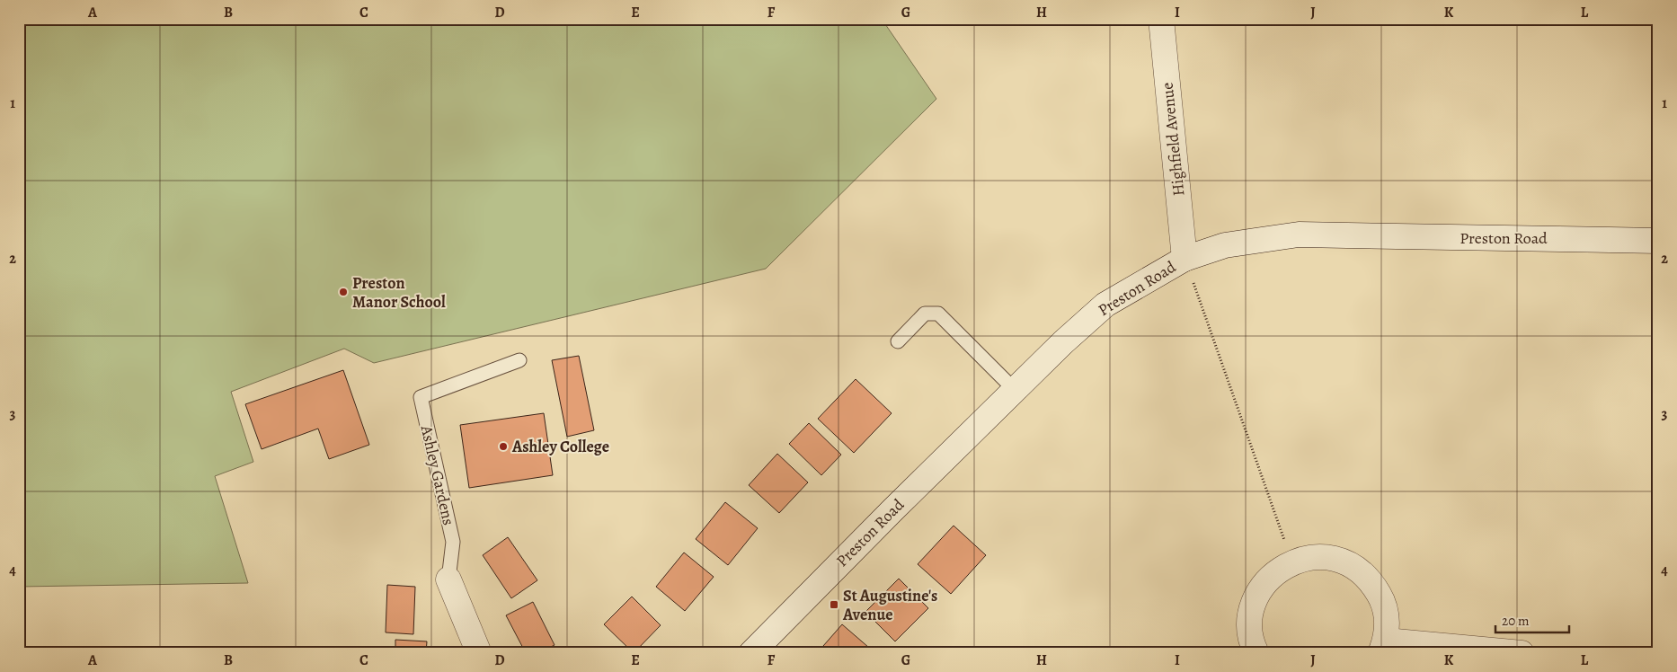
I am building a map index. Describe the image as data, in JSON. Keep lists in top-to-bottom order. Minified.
{"streets":{"street":["Highfield Avenue","Preston Road","Ashley Gardens"]},"crossings":[["Highfield Avenue","Preston Road"]],"places":{"other":["Preston Manor School","Ashley College"],"transit":["St Augustine's Avenue"]},"scale_bar":"20 m","grid":{"columns":["A","B","C","D","E","F","G","H","I","J","K","L"],"rows":["1","2","3","4"]}}
